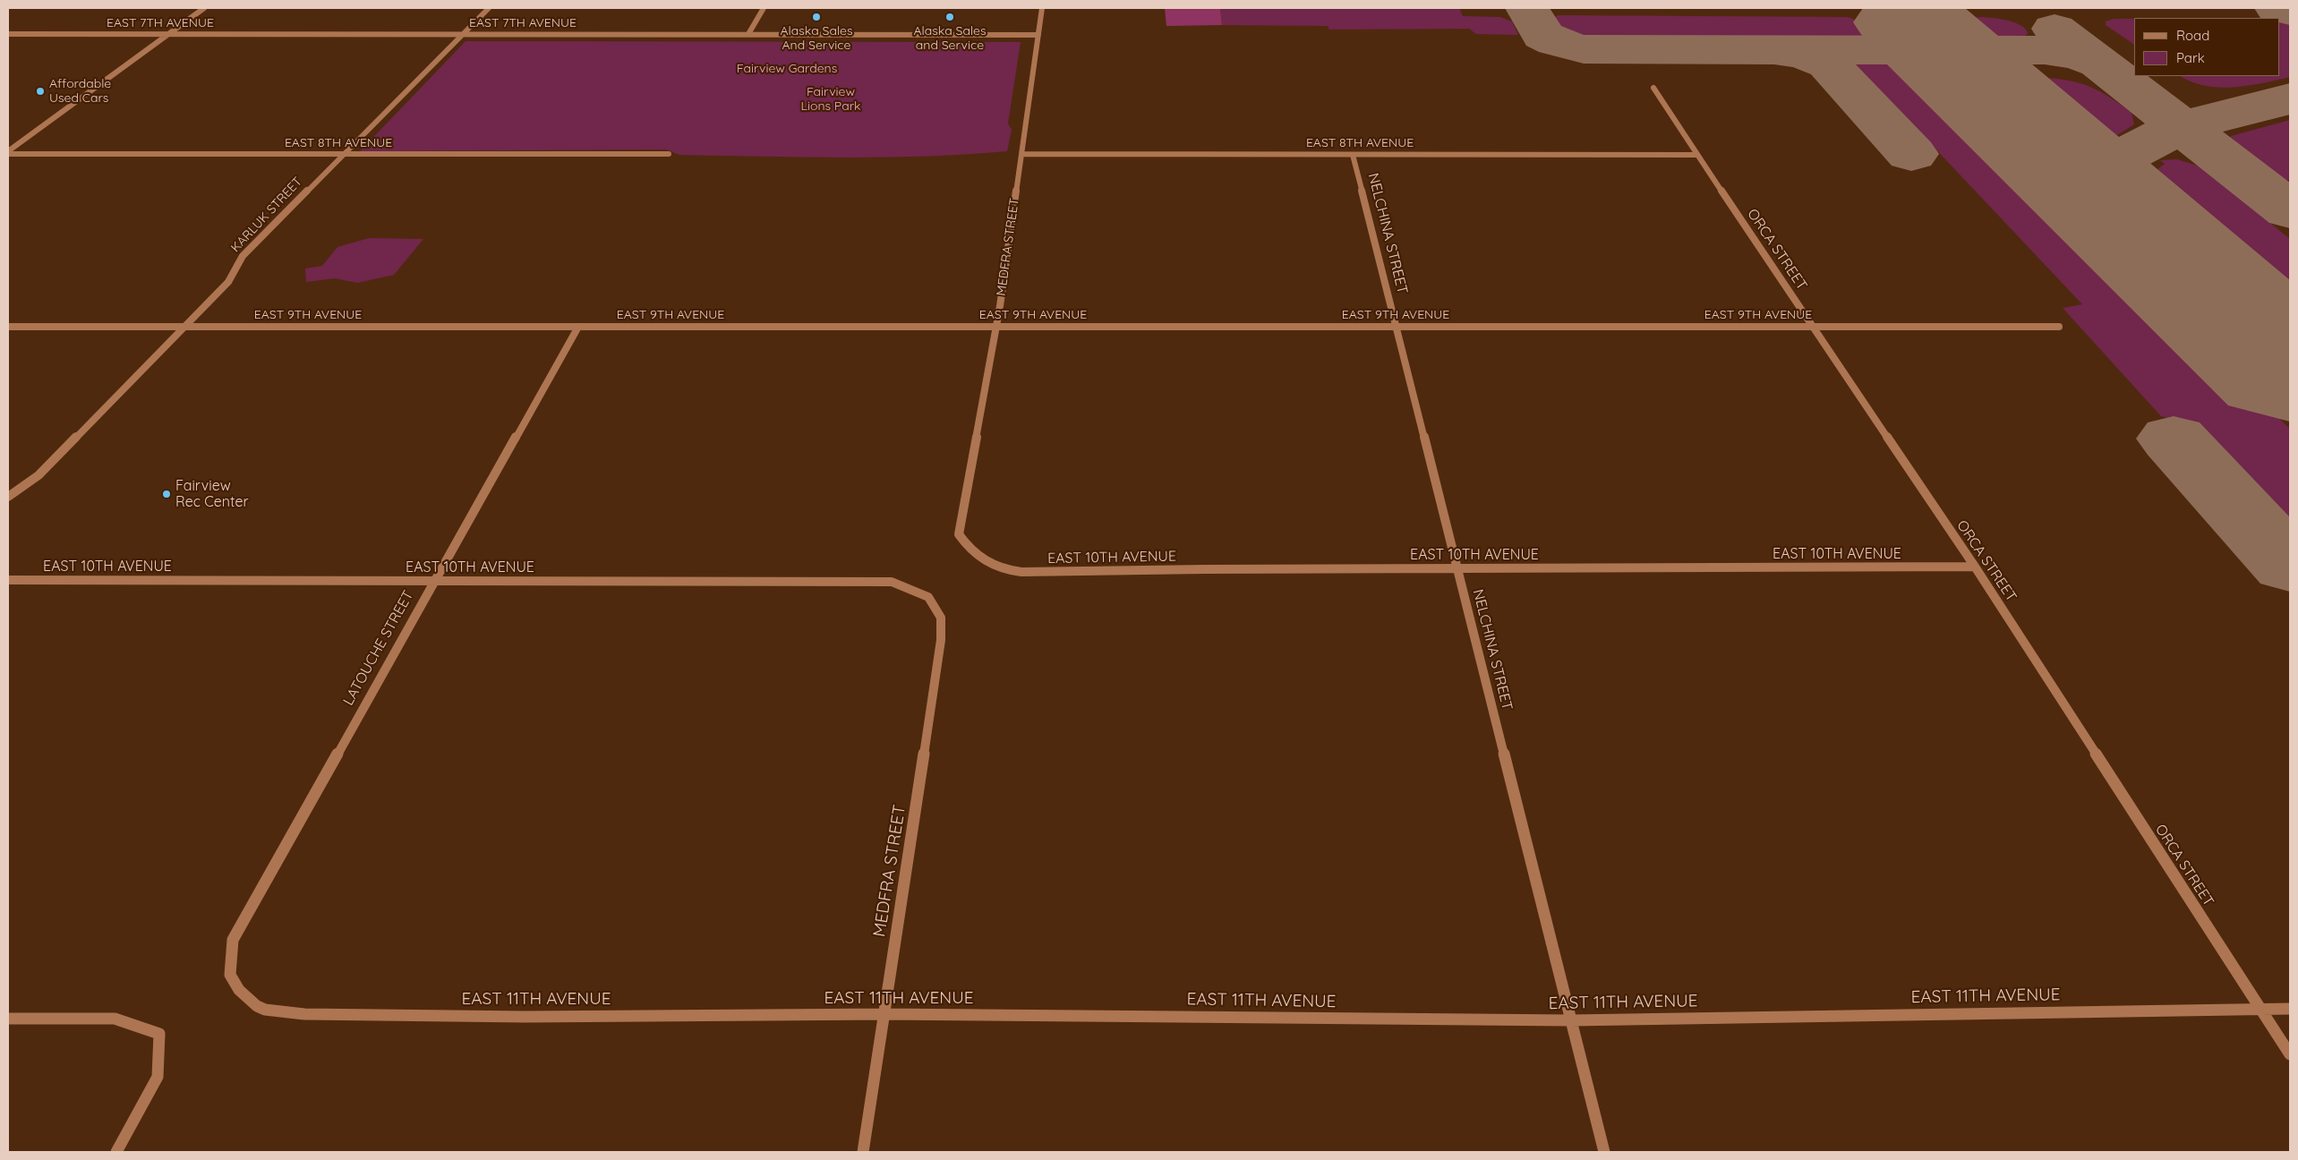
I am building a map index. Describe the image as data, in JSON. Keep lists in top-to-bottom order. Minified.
{"streets":{"street":["EAST 7TH AVENUE","EAST 8TH AVENUE","KARLUK STREET","NELCHINA STREET","MEDFRA STREET","ORCA STREET","EAST 9TH AVENUE","EAST 10TH AVENUE","LATOUCHE STREET","EAST 11TH AVENUE"]},"crossings":[["EAST 7TH AVENUE","KARLUK STREET"],["EAST 7TH AVENUE","MEDFRA STREET"],["EAST 8TH AVENUE","KARLUK STREET"],["EAST 8TH AVENUE","NELCHINA STREET"],["EAST 8TH AVENUE","MEDFRA STREET"],["EAST 8TH AVENUE","ORCA STREET"],["KARLUK STREET","EAST 9TH AVENUE"],["NELCHINA STREET","EAST 9TH AVENUE"],["NELCHINA STREET","EAST 10TH AVENUE"],["NELCHINA STREET","EAST 11TH AVENUE"],["MEDFRA STREET","EAST 9TH AVENUE"],["MEDFRA STREET","EAST 10TH AVENUE"],["MEDFRA STREET","EAST 11TH AVENUE"],["ORCA STREET","EAST 9TH AVENUE"],["ORCA STREET","EAST 10TH AVENUE"],["ORCA STREET","EAST 11TH AVENUE"],["EAST 9TH AVENUE","LATOUCHE STREET"],["EAST 10TH AVENUE","LATOUCHE STREET"],["LATOUCHE STREET","EAST 11TH AVENUE"]],"parks":["Fairview Gardens","Fairview Lions Park"],"places":["Alaska Sales And Service","Alaska Sales and Service","Affordable Used Cars","Fairview Rec Center"],"legend":["Road","Park"]}
